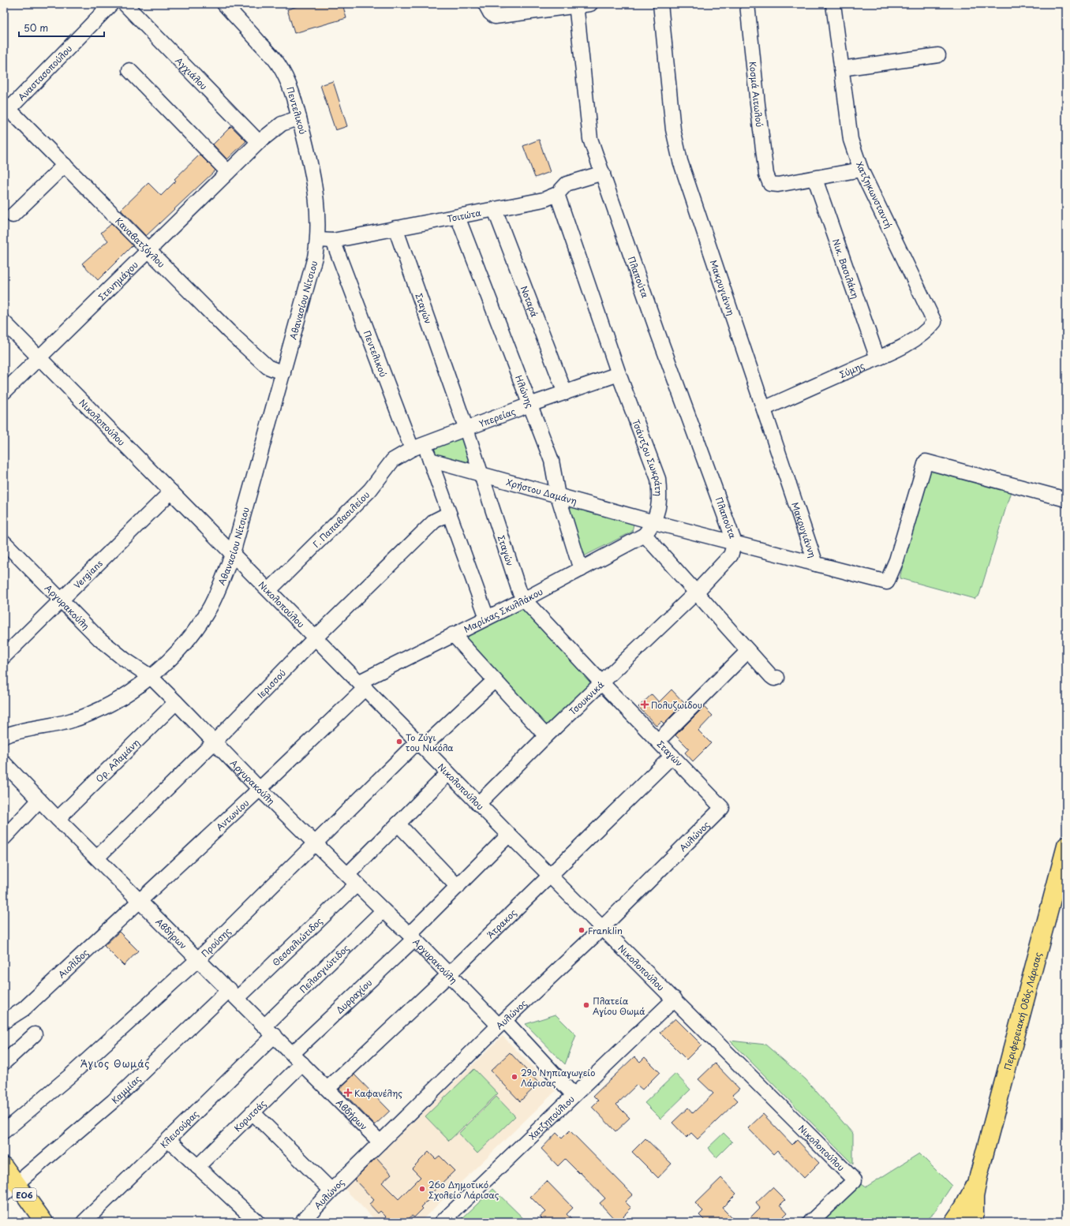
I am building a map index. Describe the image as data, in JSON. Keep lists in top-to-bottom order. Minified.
{"streets":{"main road":["Περιφερειακή Οδός Λάρισας","ΕΟ6"],"street":["Αναστασοπούλου","Αγχιάλου","Κοσμά Αιτωλού","Πεντελικού","Χατζηκωνσταντή","Τσιτώτα","Καναβατζόγλου","Νικ. Βασιλάκη","Πλαπούτα","Στενημάχου","Μακρυγιάννη","Αθανασίου Νίτσιου","Νοταρά","Σταγών","Σύμης","Ηλώνης","Υπερείας","Νικολοπούλου","Τσάντζου Σωκράτη","Χρήστου Δαμάνη","Γ. Παπαβασιλείου","Vergians","Αργυρακούλη","Μαρίκας Σκυλλάκου","Ιερισσού","Τσουκνικά","Ορ. Αλαμάνη","Αντωνίου","Αυλώνος","Άτρακος","Αβδήρων","Θεσσαλιώτιδος","Προύσης","Αιολίδος","Πελασγιώτιδος","Δυρραχίου","Καμμίας","Κορυτσάς","Χατζηπούλιου","Κλεισούρας"]},"crossings":[["Αναστασοπούλου","Καναβατζόγλου"],["Αγχιάλου","Στενημάχου"],["Κοσμά Αιτωλού","Νικ. Βασιλάκη"],["Πεντελικού","Τσιτώτα"],["Πεντελικού","Στενημάχου"],["Πεντελικού","Αθανασίου Νίτσιου"],["Πεντελικού","Υπερείας"],["Πεντελικού","Χρήστου Δαμάνη"],["Πεντελικού","Γ. Παπαβασιλείου"],["Πεντελικού","Μαρίκας Σκυλλάκου"],["Πεντελικού","Ιερισσού"],["Χατζηκωνσταντή","Σύμης"],["Τσιτώτα","Πλαπούτα"],["Τσιτώτα","Αθανασίου Νίτσιου"],["Τσιτώτα","Νοταρά"],["Τσιτώτα","Σταγών"],["Τσιτώτα","Ηλώνης"],["Τσιτώτα","Τσάντζου Σωκράτη"],["Καναβατζόγλου","Στενημάχου"],["Καναβατζόγλου","Αθανασίου Νίτσιου"],["Νικ. Βασιλάκη","Σύμης"],["Πλαπούτα","Χρήστου Δαμάνη"],["Πλαπούτα","Τσουκνικά"],["Στενημάχου","Νικολοπούλου"],["Μακρυγιάννη","Σύμης"],["Μακρυγιάννη","Χρήστου Δαμάνη"],["Αθανασίου Νίτσιου","Νικολοπούλου"],["Αθανασίου Νίτσιου","Αργυρακούλη"],["Νοταρά","Υπερείας"],["Σταγών","Υπερείας"],["Σταγών","Χρήστου Δαμάνη"],["Σταγών","Μαρίκας Σκυλλάκου"],["Σταγών","Τσουκνικά"],["Σταγών","Αυλώνος"],["Σταγών","Άτρακος"],["Ηλώνης","Υπερείας"],["Ηλώνης","Χρήστου Δαμάνη"],["Ηλώνης","Μαρίκας Σκυλλάκου"],["Υπερείας","Τσάντζου Σωκράτη"],["Υπερείας","Γ. Παπαβασιλείου"],["Νικολοπούλου","Γ. Παπαβασιλείου"],["Νικολοπούλου","Vergians"],["Νικολοπούλου","Μαρίκας Σκυλλάκου"],["Νικολοπούλου","Ιερισσού"],["Νικολοπούλου","Τσουκνικά"],["Νικολοπούλου","Αντωνίου"],["Νικολοπούλου","Αυλώνος"],["Νικολοπούλου","Άτρακος"],["Νικολοπούλου","Θεσσαλιώτιδος"],["Νικολοπούλου","Προύσης"],["Νικολοπούλου","Δυρραχίου"],["Νικολοπούλου","Χατζηπούλιου"],["Τσάντζου Σωκράτη","Χρήστου Δαμάνη"],["Τσάντζου Σωκράτη","Μαρίκας Σκυλλάκου"],["Χρήστου Δαμάνη","Τσουκνικά"],["Vergians","Αργυρακούλη"],["Αργυρακούλη","Ιερισσού"],["Αργυρακούλη","Ορ. Αλαμάνη"],["Αργυρακούλη","Αντωνίου"],["Αργυρακούλη","Αυλώνος"],["Αργυρακούλη","Άτρακος"],["Αργυρακούλη","Θεσσαλιώτιδος"],["Αργυρακούλη","Προύσης"],["Αργυρακούλη","Πελασγιώτιδος"],["Αργυρακούλη","Δυρραχίου"],["Αργυρακούλη","Χατζηπούλιου"],["Μαρίκας Σκυλλάκου","Αντωνίου"],["Ιερισσού","Αβδήρων"],["Ορ. Αλαμάνη","Αβδήρων"],["Αντωνίου","Αβδήρων"],["Αντωνίου","Αιολίδος"],["Αυλώνος","Αβδήρων"],["Άτρακος","Αβδήρων"],["Αβδήρων","Θεσσαλιώτιδος"],["Αβδήρων","Προύσης"],["Αβδήρων","Αιολίδος"],["Αβδήρων","Πελασγιώτιδος"],["Αβδήρων","Δυρραχίου"],["Αβδήρων","Καμμίας"],["Αβδήρων","Κορυτσάς"],["Αβδήρων","Κλεισούρας"],["Θεσσαλιώτιδος","Καμμίας"],["Δυρραχίου","Κορυτσάς"],["Καμμίας","ΕΟ6"]],"districts":["Άγιος Θωμάς"],"places":{"health":["Πολυζωίδου","Καφανέλης"],"other":["Το Ζύγι του Νικόλα","Franklin","Πλατεία Αγίου Θωμά","29ο Νηπιαγωγείο Λάρισας","26ο Δημοτικό Σχολείο Λάρισας"]},"scale_bar":"50 m"}
